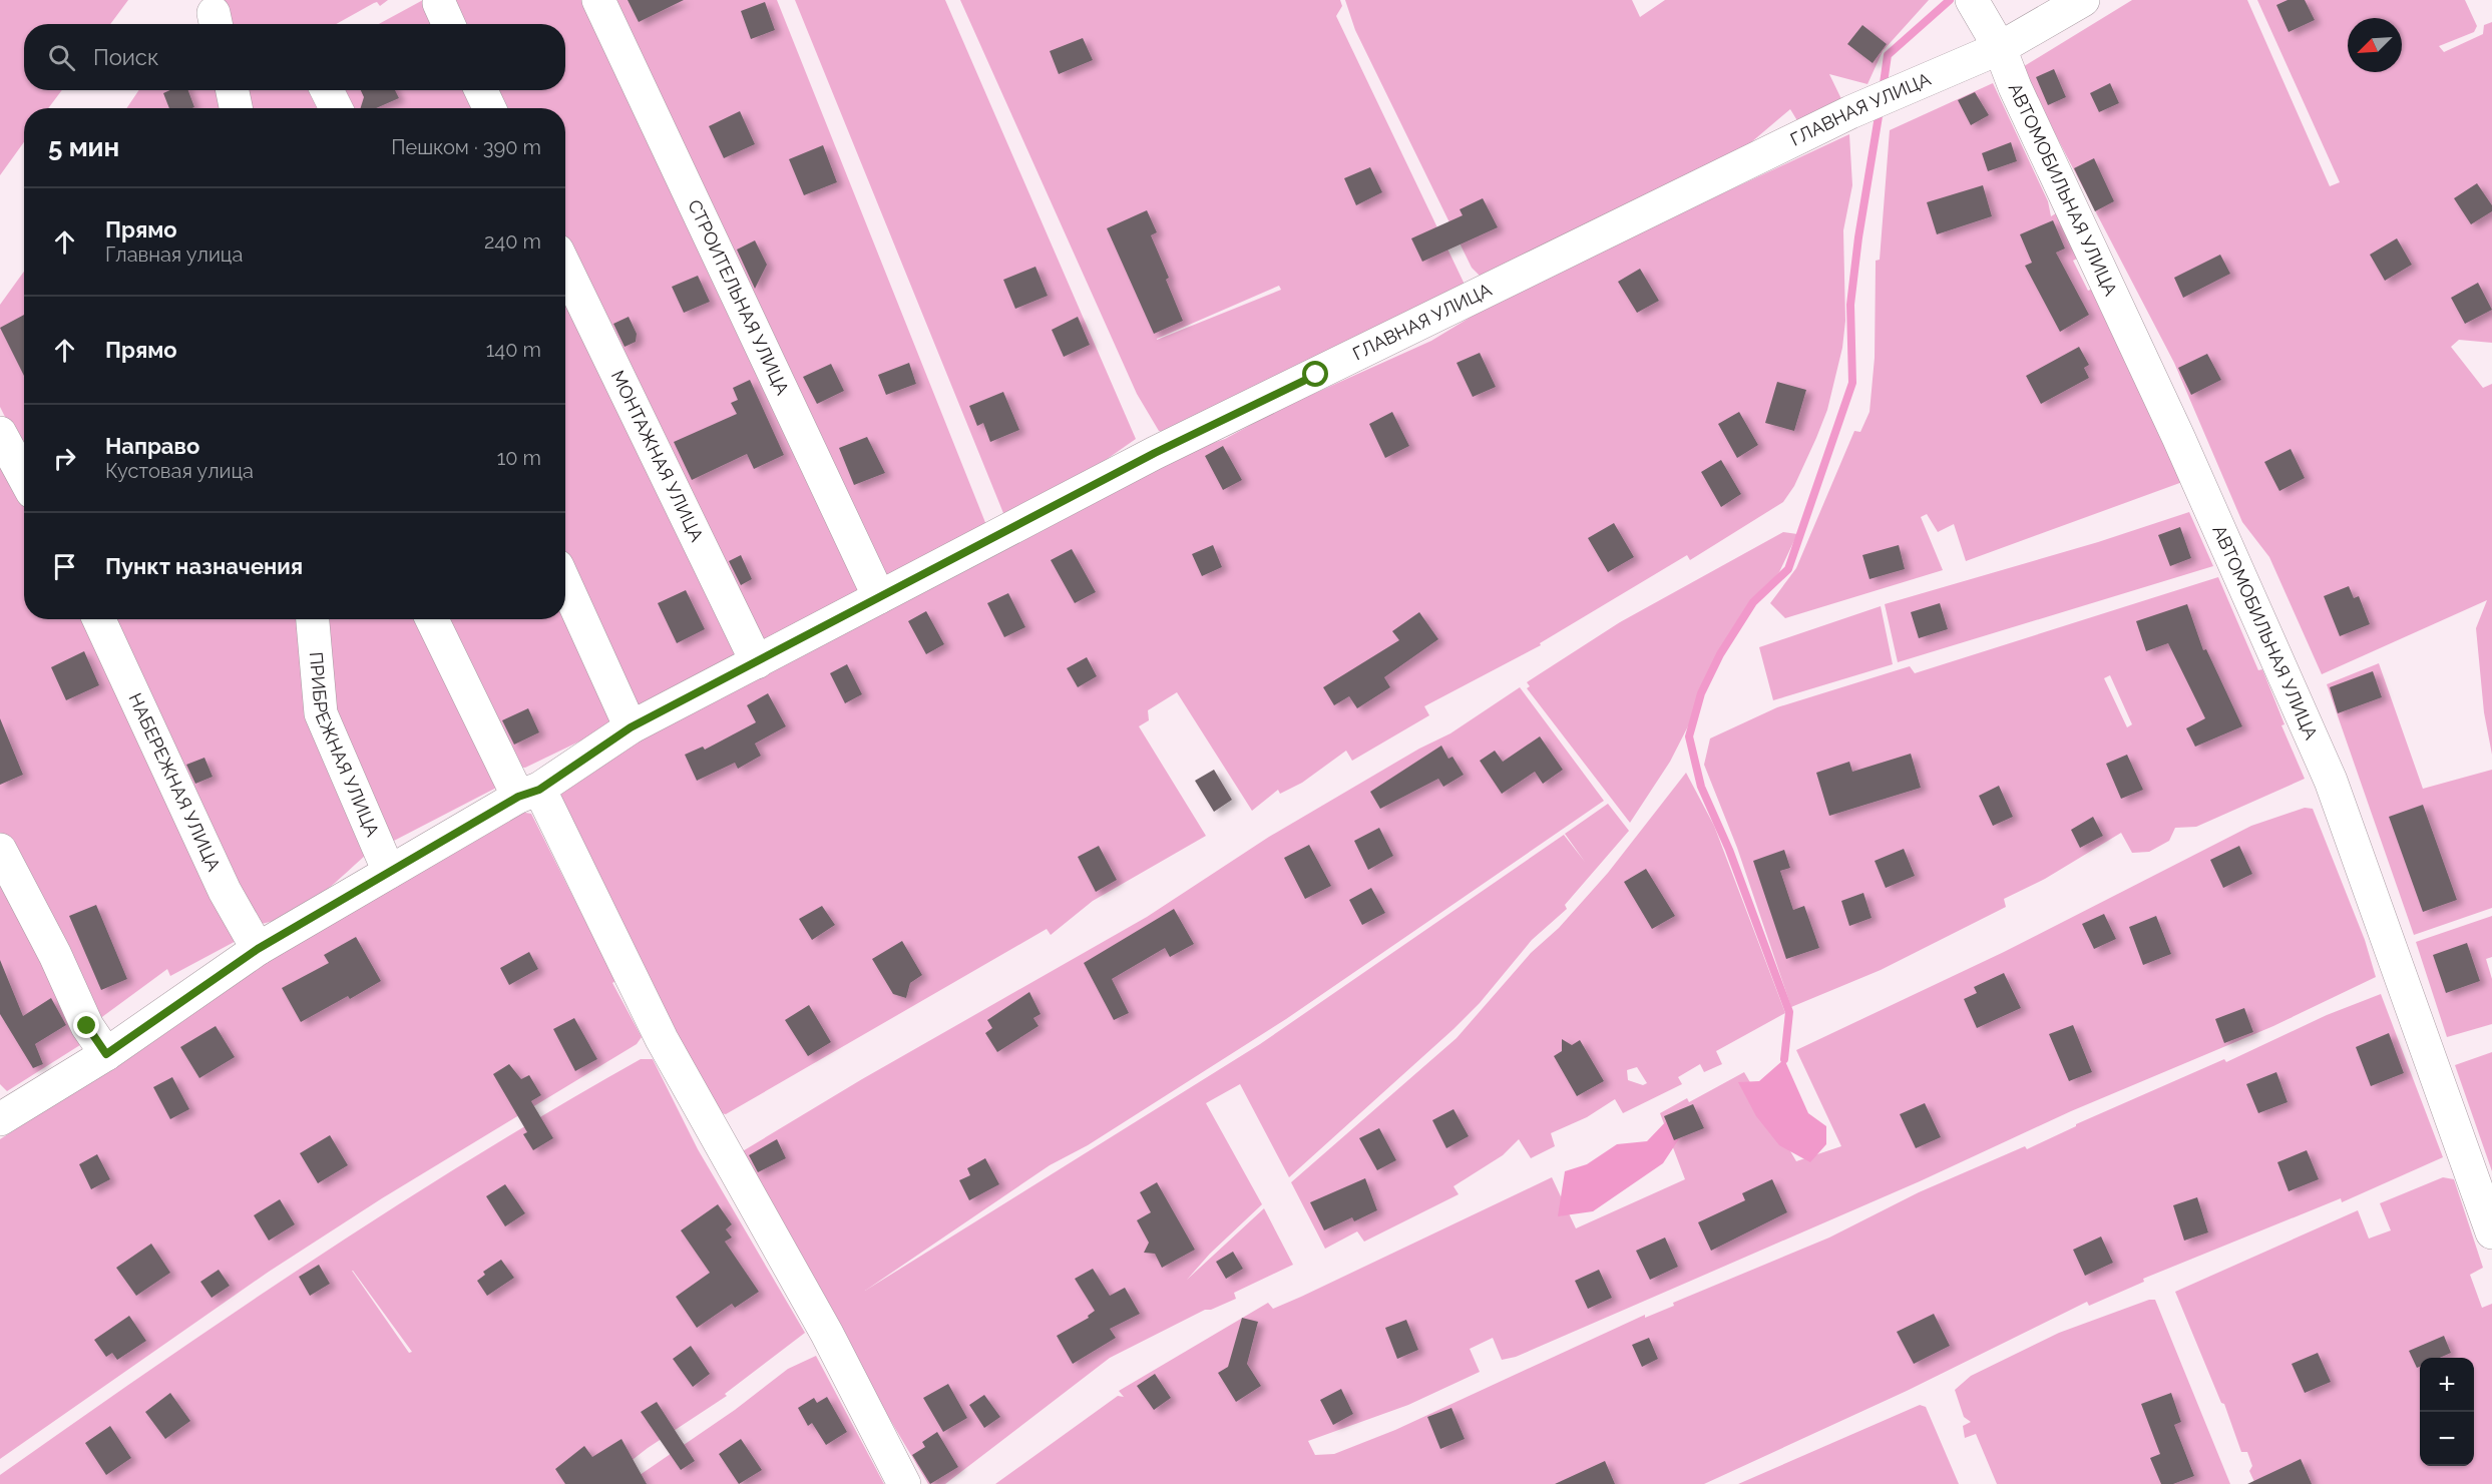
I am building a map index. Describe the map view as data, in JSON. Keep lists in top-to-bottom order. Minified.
{"streets":{"street":["ГЛАВНАЯ УЛИЦА","АВТОМОБИЛЬНАЯ УЛИЦА","СТРОИТЕЛЬНАЯ УЛИЦА","МОНТАЖНАЯ УЛИЦА","ПРИБРЕЖНАЯ УЛИЦА","НАБЕРЕЖНАЯ УЛИЦА"]},"crossings":[["ГЛАВНАЯ УЛИЦА","АВТОМОБИЛЬНАЯ УЛИЦА"],["ГЛАВНАЯ УЛИЦА","СТРОИТЕЛЬНАЯ УЛИЦА"],["ГЛАВНАЯ УЛИЦА","МОНТАЖНАЯ УЛИЦА"],["ГЛАВНАЯ УЛИЦА","ПРИБРЕЖНАЯ УЛИЦА"],["ГЛАВНАЯ УЛИЦА","НАБЕРЕЖНАЯ УЛИЦА"]],"north":"bottom left","page":{"search":"Поиск","heading":["5 мин","Пешком · 390 m"],"list":[["Прямо","Главная улица","240 m"],["Прямо","140 m"],["Направо","Кустовая улица","10 m"],"Пункт назначения"],"map_buttons":["+","−"]}}
